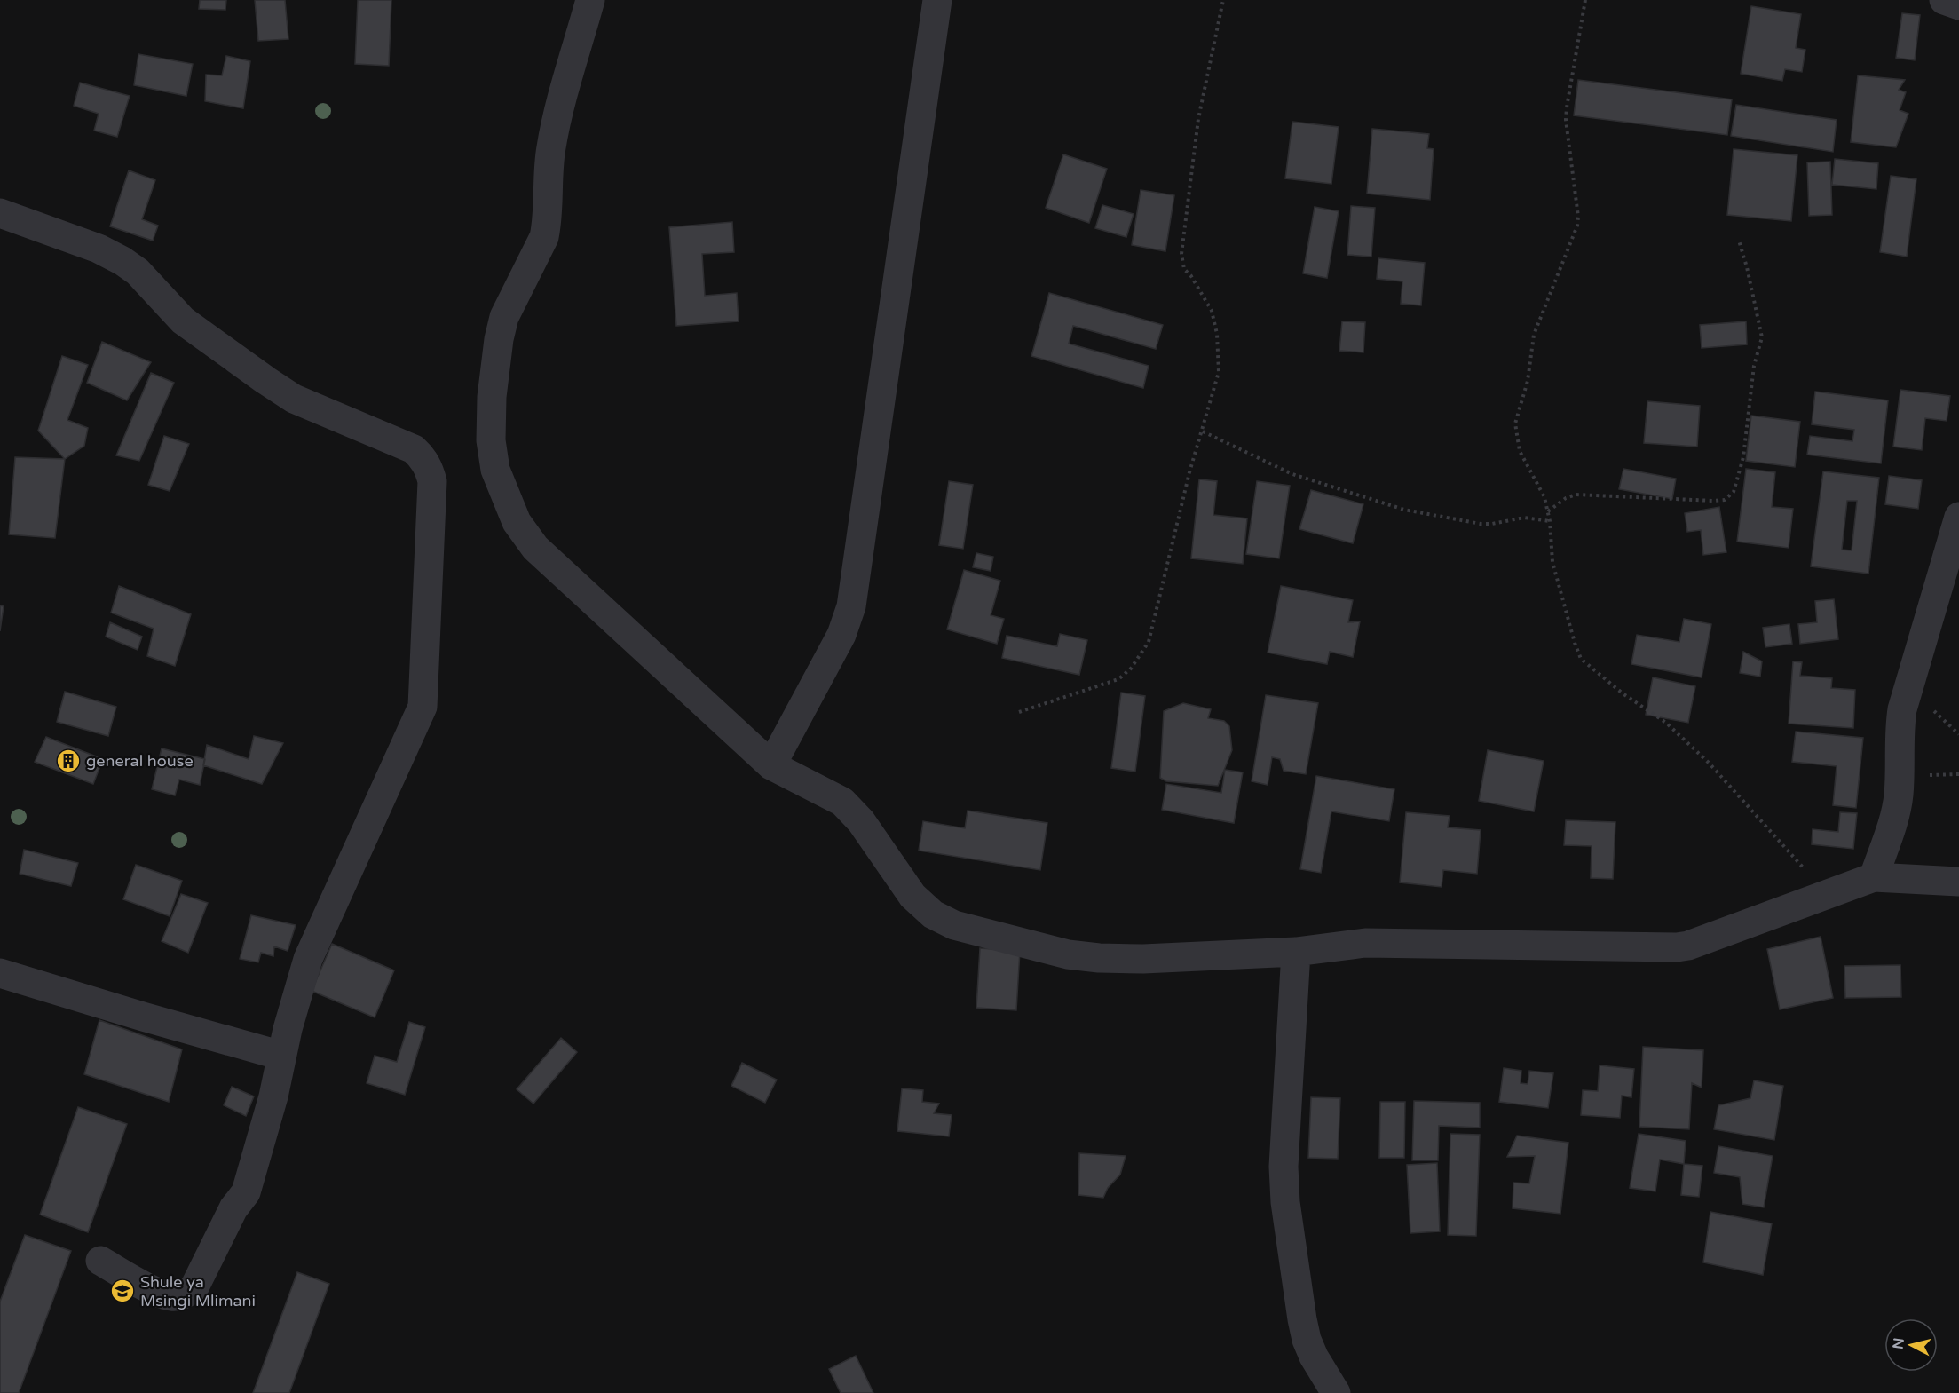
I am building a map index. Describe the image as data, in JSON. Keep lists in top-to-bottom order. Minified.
{"places":{"building":["general house"],"school or university":["Shule ya Msingi Mlimani"]},"north":"left"}
